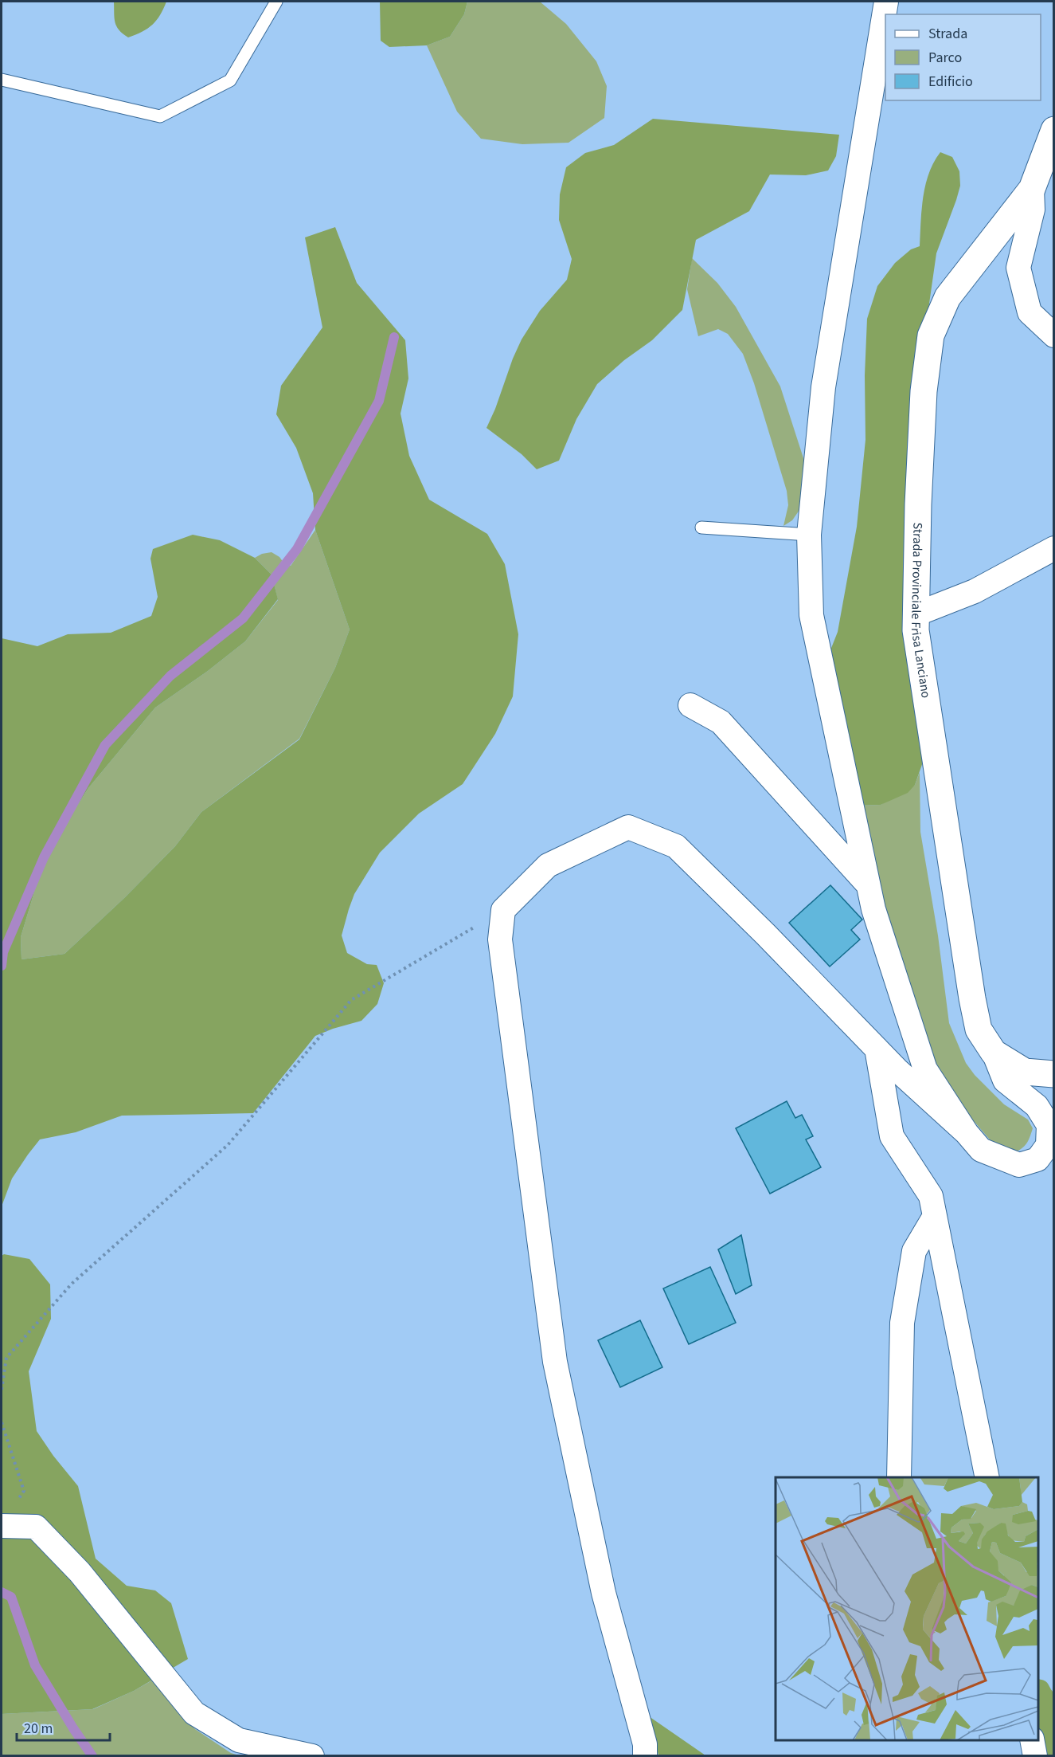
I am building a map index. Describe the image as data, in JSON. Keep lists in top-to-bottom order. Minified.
{"streets":{"street":["Strada Provinciale Frisa Lanciano"]},"legend":["Strada","Parco","Edificio"],"scale_bar":"20 m"}
